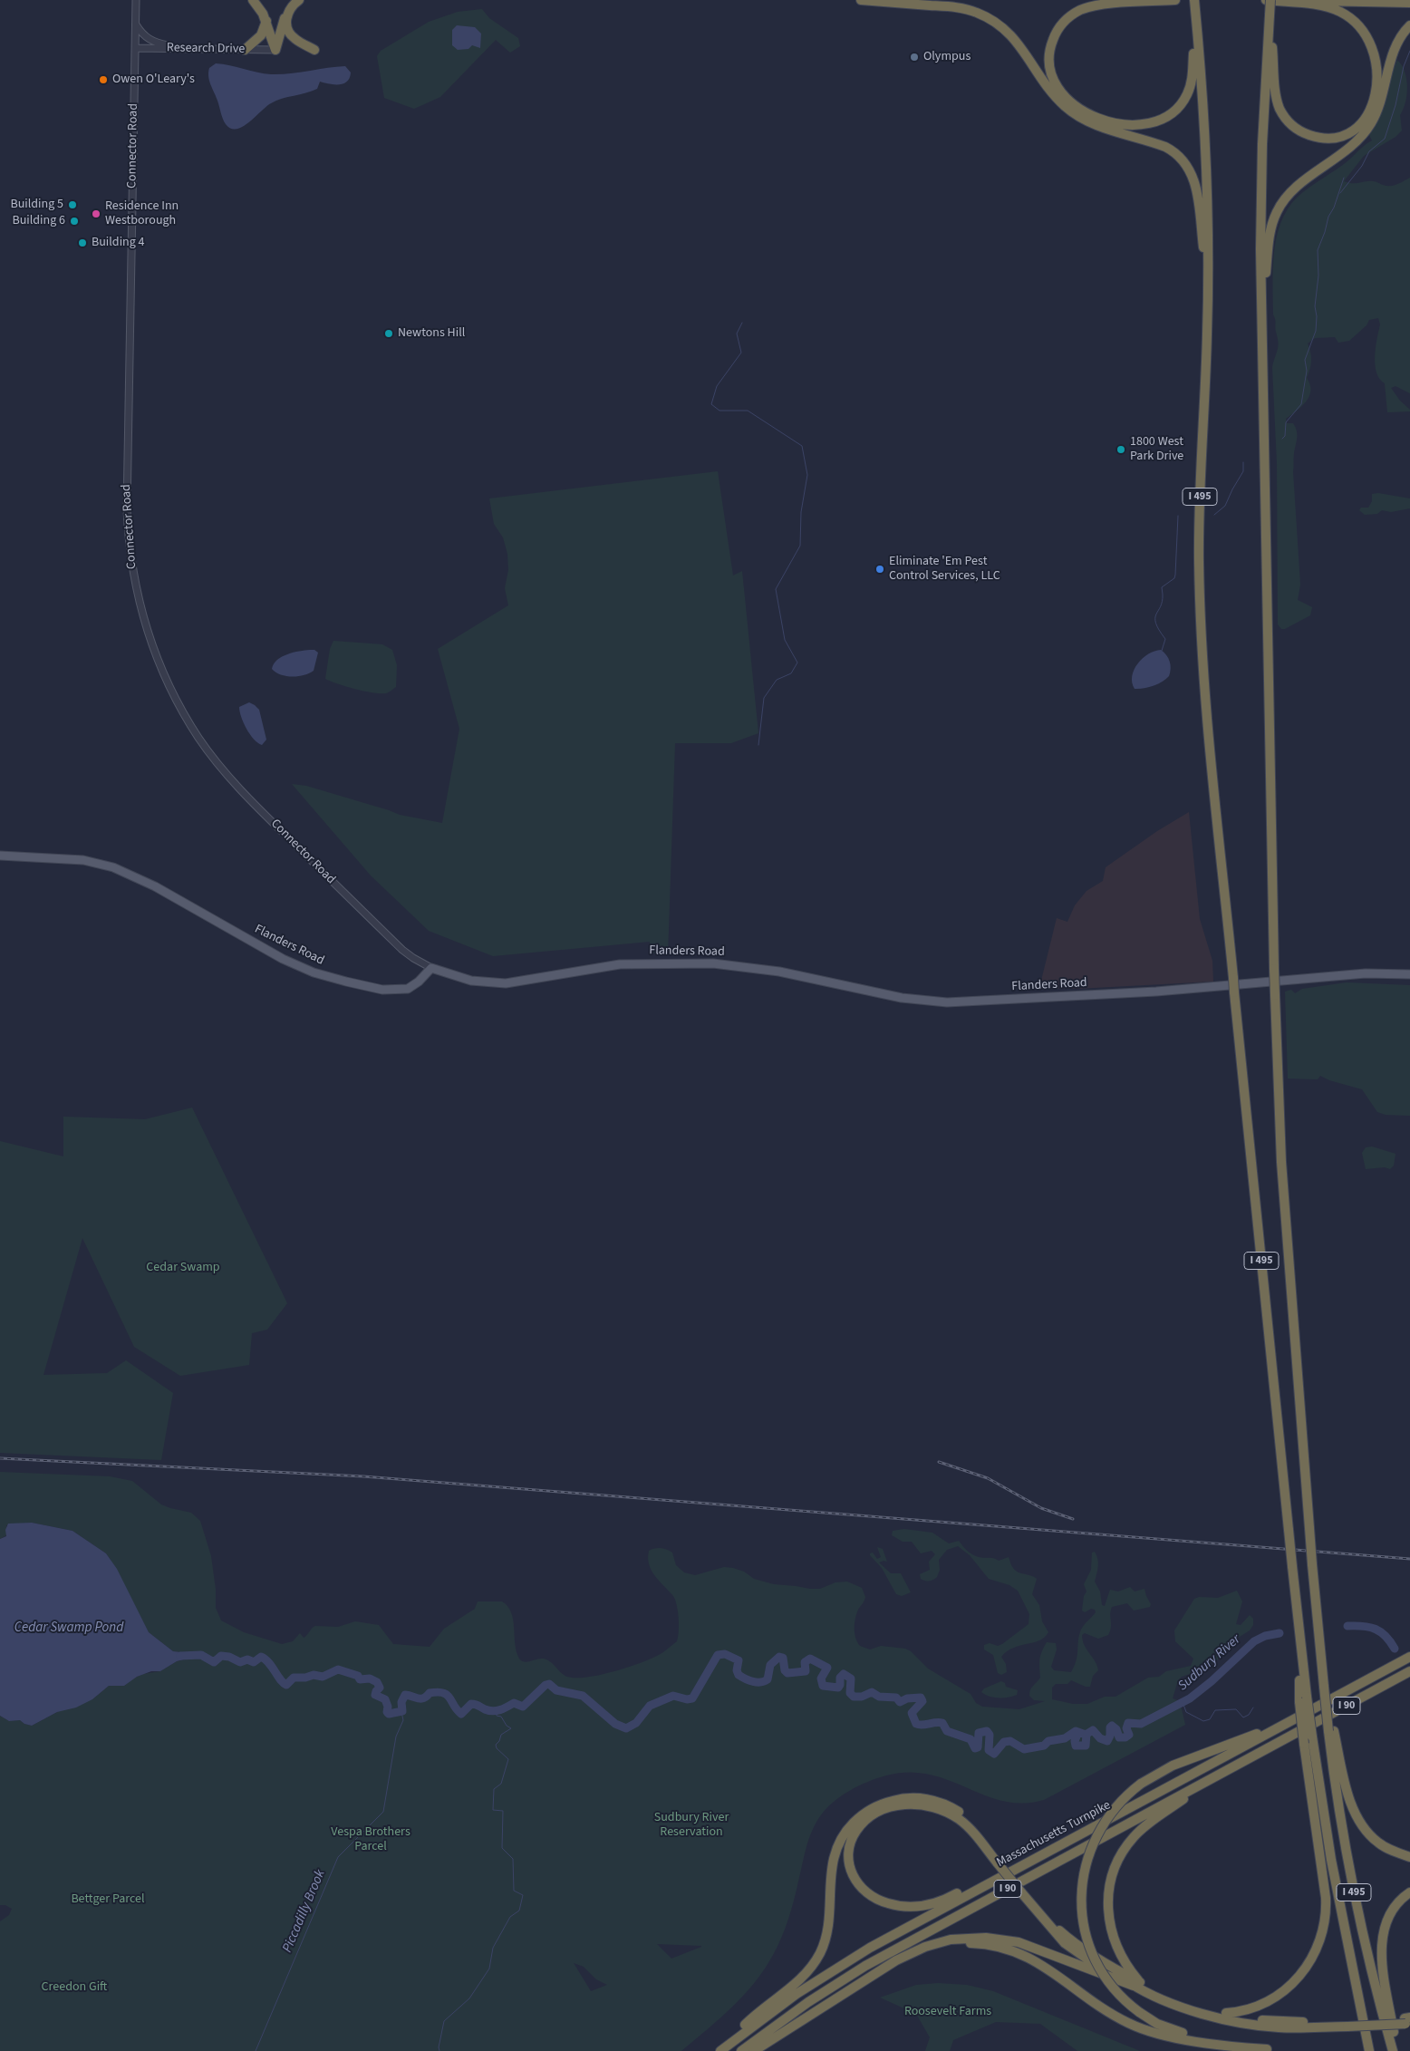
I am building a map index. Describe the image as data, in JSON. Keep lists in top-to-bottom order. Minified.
{"streets":{"highway":["I 495","I 90","Massachusetts Turnpike"],"main road":["Flanders Road"],"street":["Research Drive","Connector Road"]},"crossings":[["Research Drive","Connector Road"],["Connector Road","Flanders Road"]],"water":["Cedar Swamp Pond","Sudbury River","Piccadilly Brook"],"parks":["Cedar Swamp","Sudbury River Reservation","Vespa Brothers Parcel","Bettger Parcel","Creedon Gift","Roosevelt Farms"],"places":["Olympus","Owen O'Leary's","Building 5","Residence Inn Westborough","Building 6","Building 4","Newtons Hill","1800 West Park Drive","Eliminate 'Em Pest Control Services, LLC"]}
